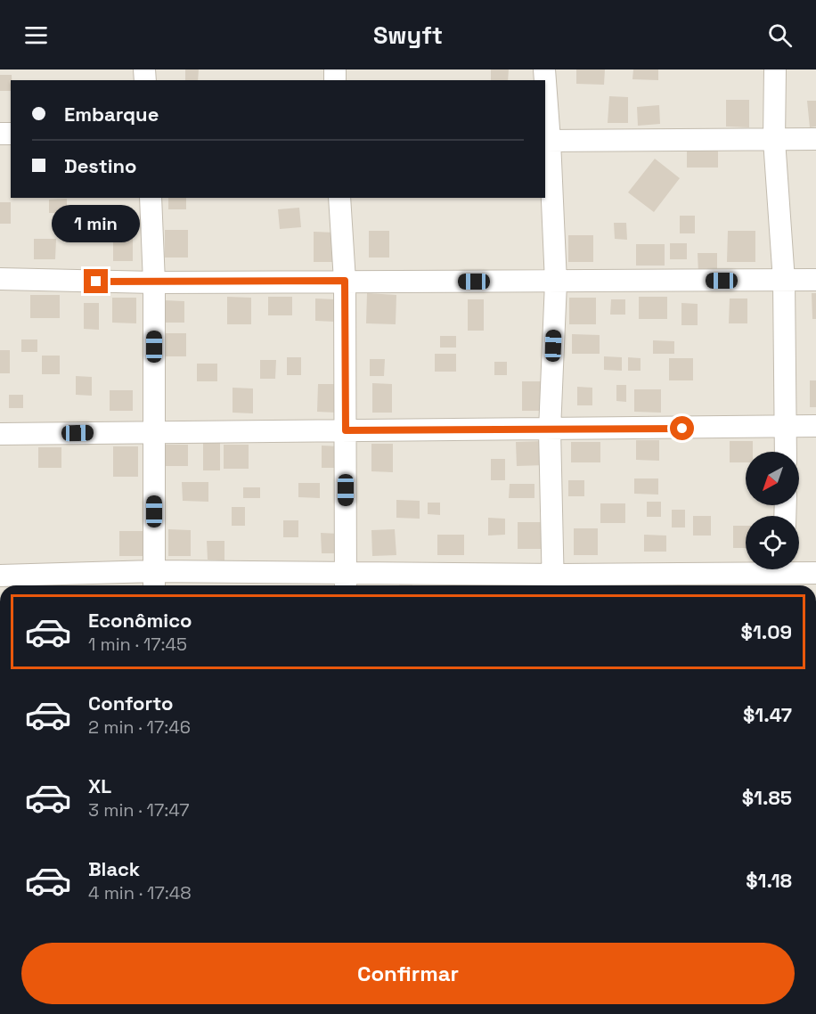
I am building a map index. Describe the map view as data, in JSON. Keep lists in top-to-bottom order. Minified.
{"north":"bottom left","page":{"header":"Swyft","banner":["Embarque","Destino"],"bubble":"1 min","list":[{"name":"Econômico","note":"1 min · 17:45","value":"$1.09"},{"name":"Conforto","note":"2 min · 17:46","value":"$1.47"},{"name":"XL","note":"3 min · 17:47","value":"$1.85"},{"name":"Black","note":"4 min · 17:48","value":"$1.18"}],"buttons":"Confirmar"}}
